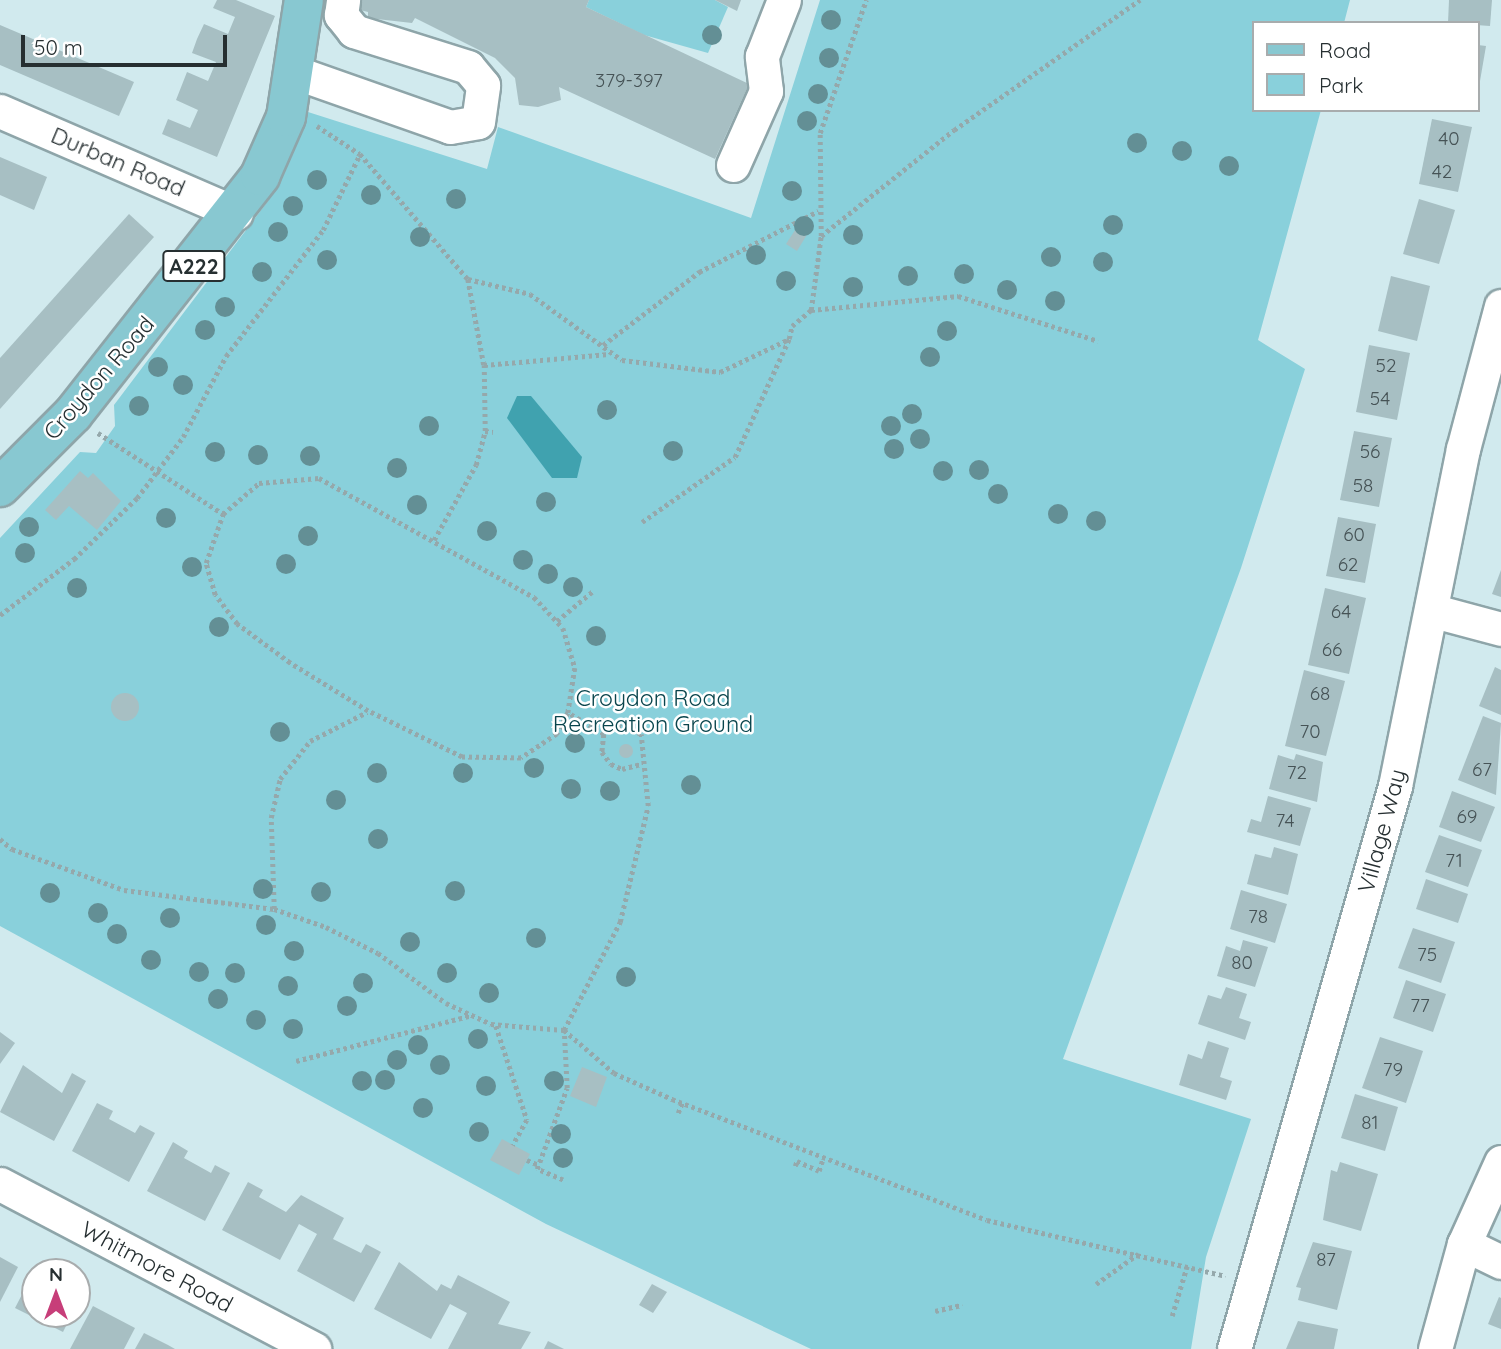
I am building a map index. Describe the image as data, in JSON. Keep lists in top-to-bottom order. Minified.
{"streets":{"main road":["A222","Croydon Road"],"street":["Durban Road","Village Way","Whitmore Road"]},"crossings":[["Durban Road","Croydon Road"]],"parks":["Croydon Road Recreation Ground"],"house_numbers":["379-397","40","42","52","54","56","58","60","62","64","66","68","70","67","72","69","74","71","78","75","80","77","79","81","87"],"legend":["Road","Park"],"scale_bar":"50 m","north":"top"}
